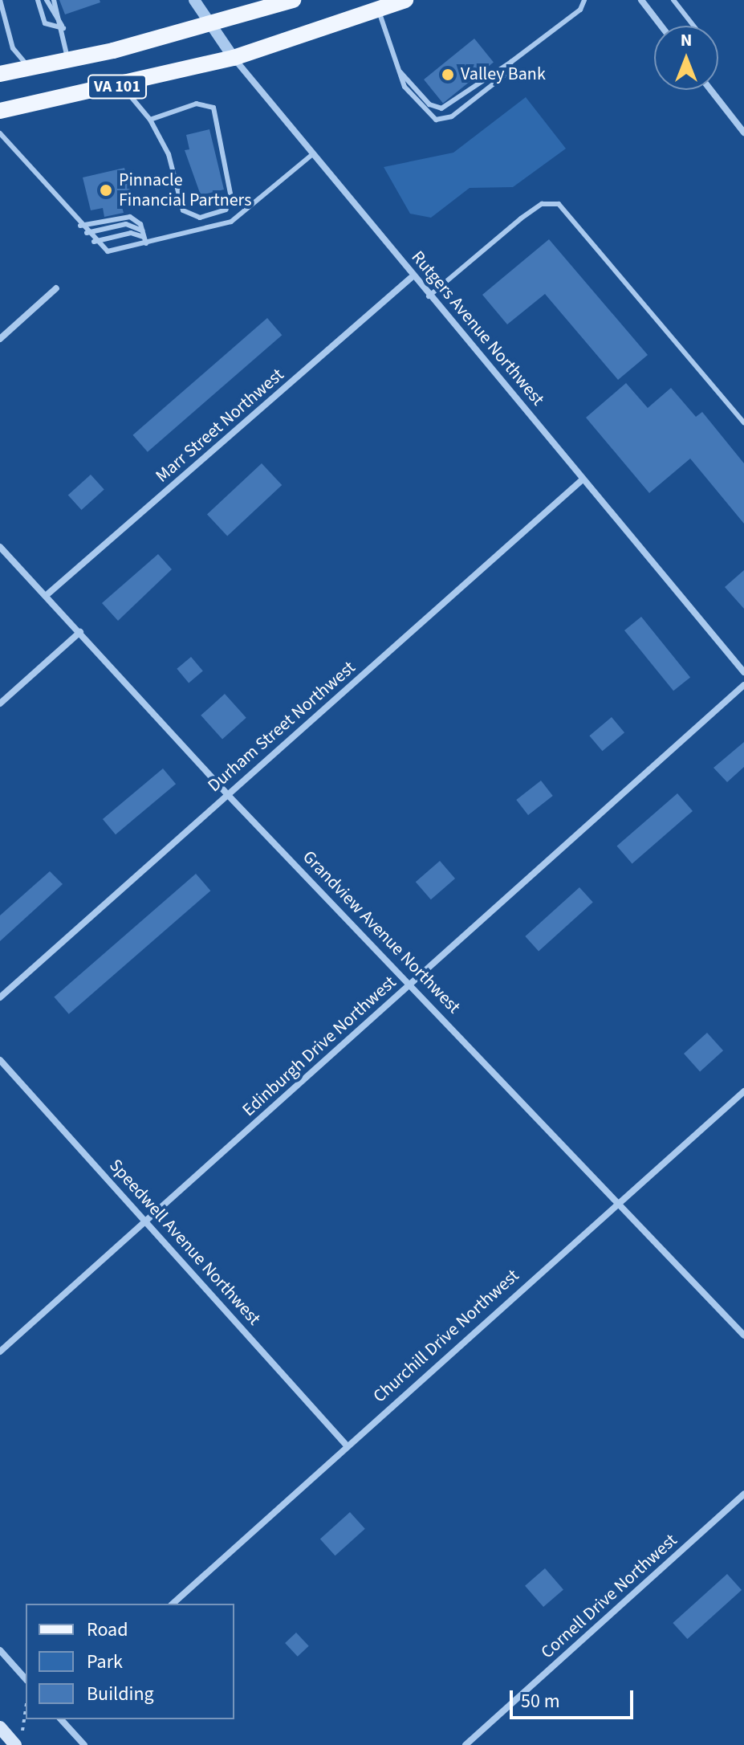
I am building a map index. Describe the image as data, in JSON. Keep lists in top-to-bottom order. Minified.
{"streets":{"main road":["VA 101"],"street":["Rutgers Avenue Northwest","Marr Street Northwest","Durham Street Northwest","Grandview Avenue Northwest","Edinburgh Drive Northwest","Speedwell Avenue Northwest","Churchill Drive Northwest","Cornell Drive Northwest"]},"crossings":[["VA 101","Rutgers Avenue Northwest"],["Rutgers Avenue Northwest","Marr Street Northwest"],["Rutgers Avenue Northwest","Durham Street Northwest"],["Marr Street Northwest","Grandview Avenue Northwest"],["Durham Street Northwest","Grandview Avenue Northwest"],["Grandview Avenue Northwest","Edinburgh Drive Northwest"],["Grandview Avenue Northwest","Churchill Drive Northwest"],["Edinburgh Drive Northwest","Speedwell Avenue Northwest"],["Speedwell Avenue Northwest","Churchill Drive Northwest"]],"places":["Valley Bank","Pinnacle Financial Partners"],"legend":["Road","Park","Building"],"scale_bar":"50 m","north":"top"}
